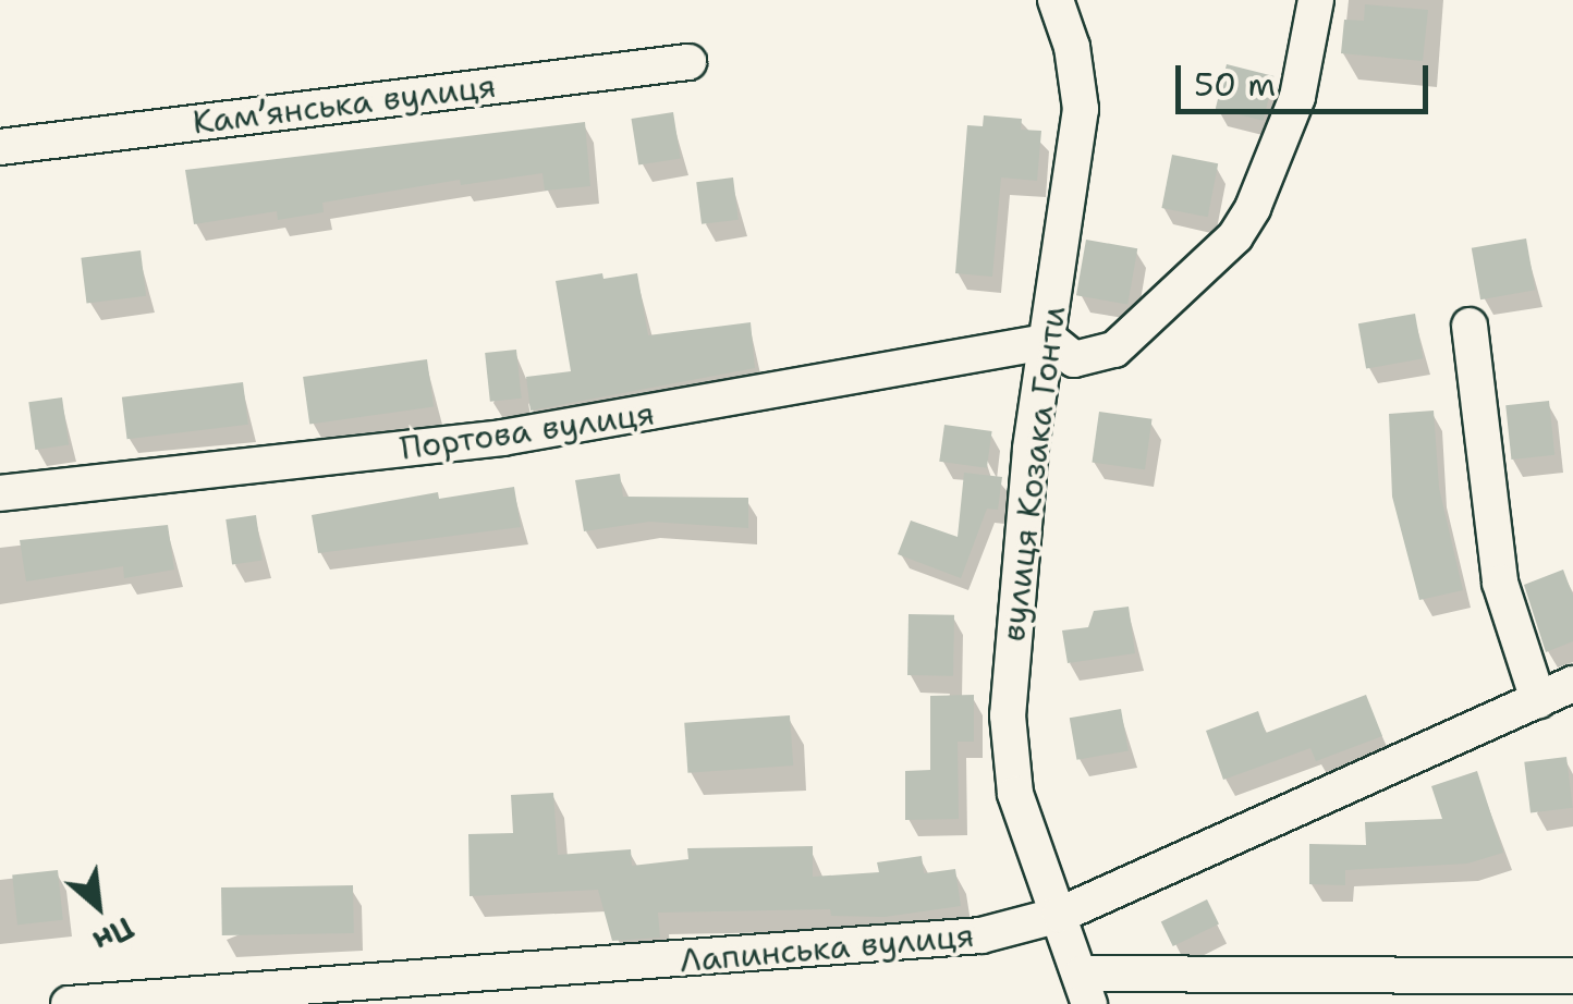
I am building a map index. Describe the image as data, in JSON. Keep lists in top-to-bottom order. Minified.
{"streets":{"street":["Камʼянська вулиця","Портова вулиця","вулиця Козака Гонти","Лапинська вулиця"]},"crossings":[["Портова вулиця","вулиця Козака Гонти"],["вулиця Козака Гонти","Лапинська вулиця"]],"scale_bar":"50 m","north":"bottom right"}
